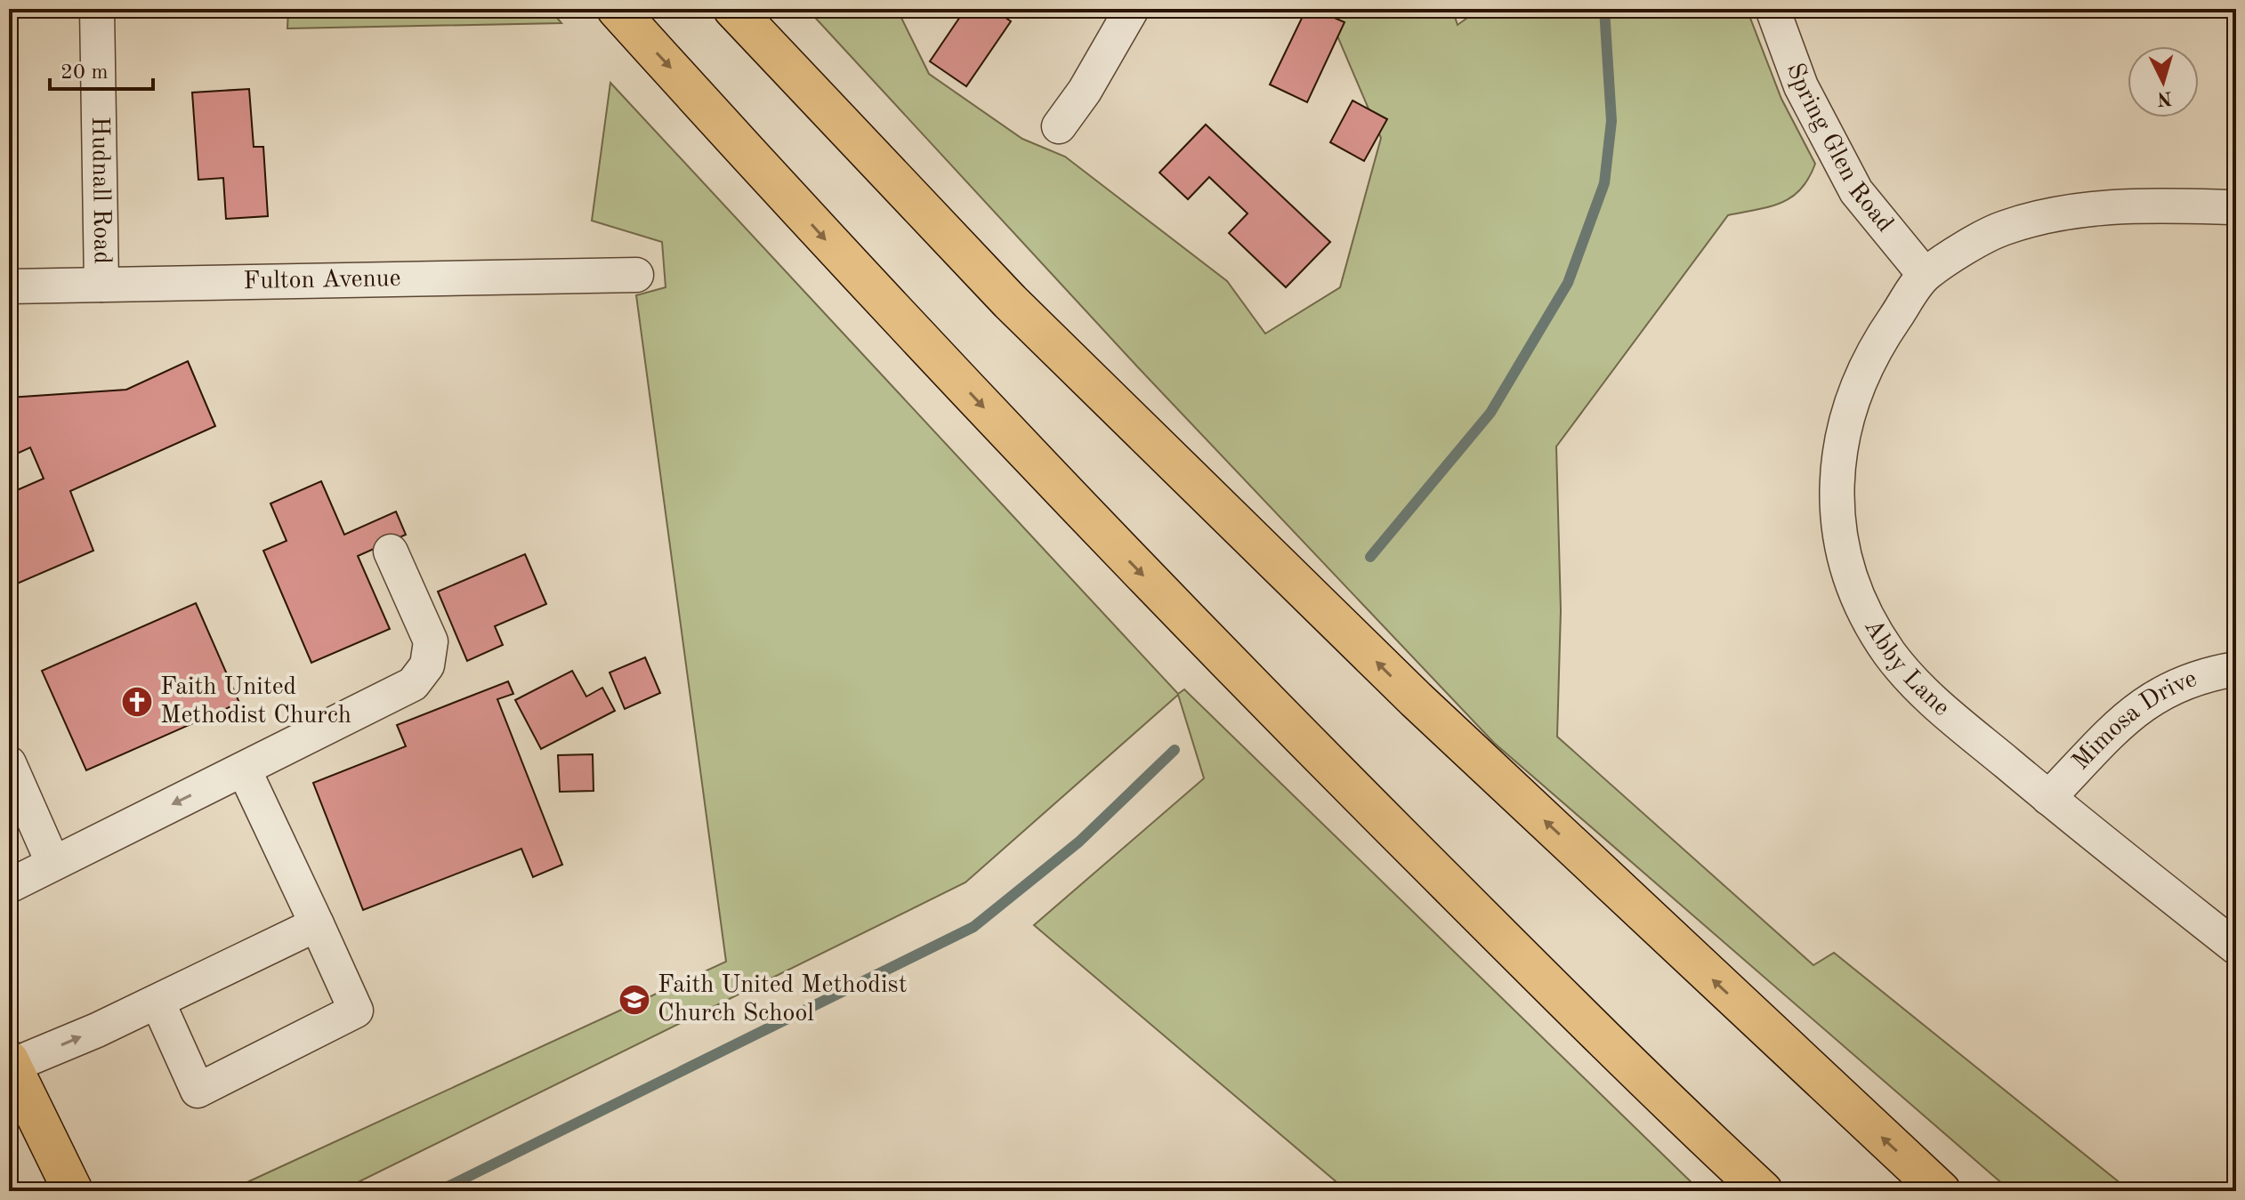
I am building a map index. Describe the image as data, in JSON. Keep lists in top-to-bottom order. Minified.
{"streets":{"street":["Spring Glen Road","Hudnall Road","Fulton Avenue","Abby Lane","Mimosa Drive"]},"crossings":[["Spring Glen Road","Abby Lane"],["Hudnall Road","Fulton Avenue"],["Abby Lane","Mimosa Drive"]],"places":{"church":["Faith United Methodist Church"],"school or university":["Faith United Methodist Church School"]},"scale_bar":"20 m","north":"bottom"}
